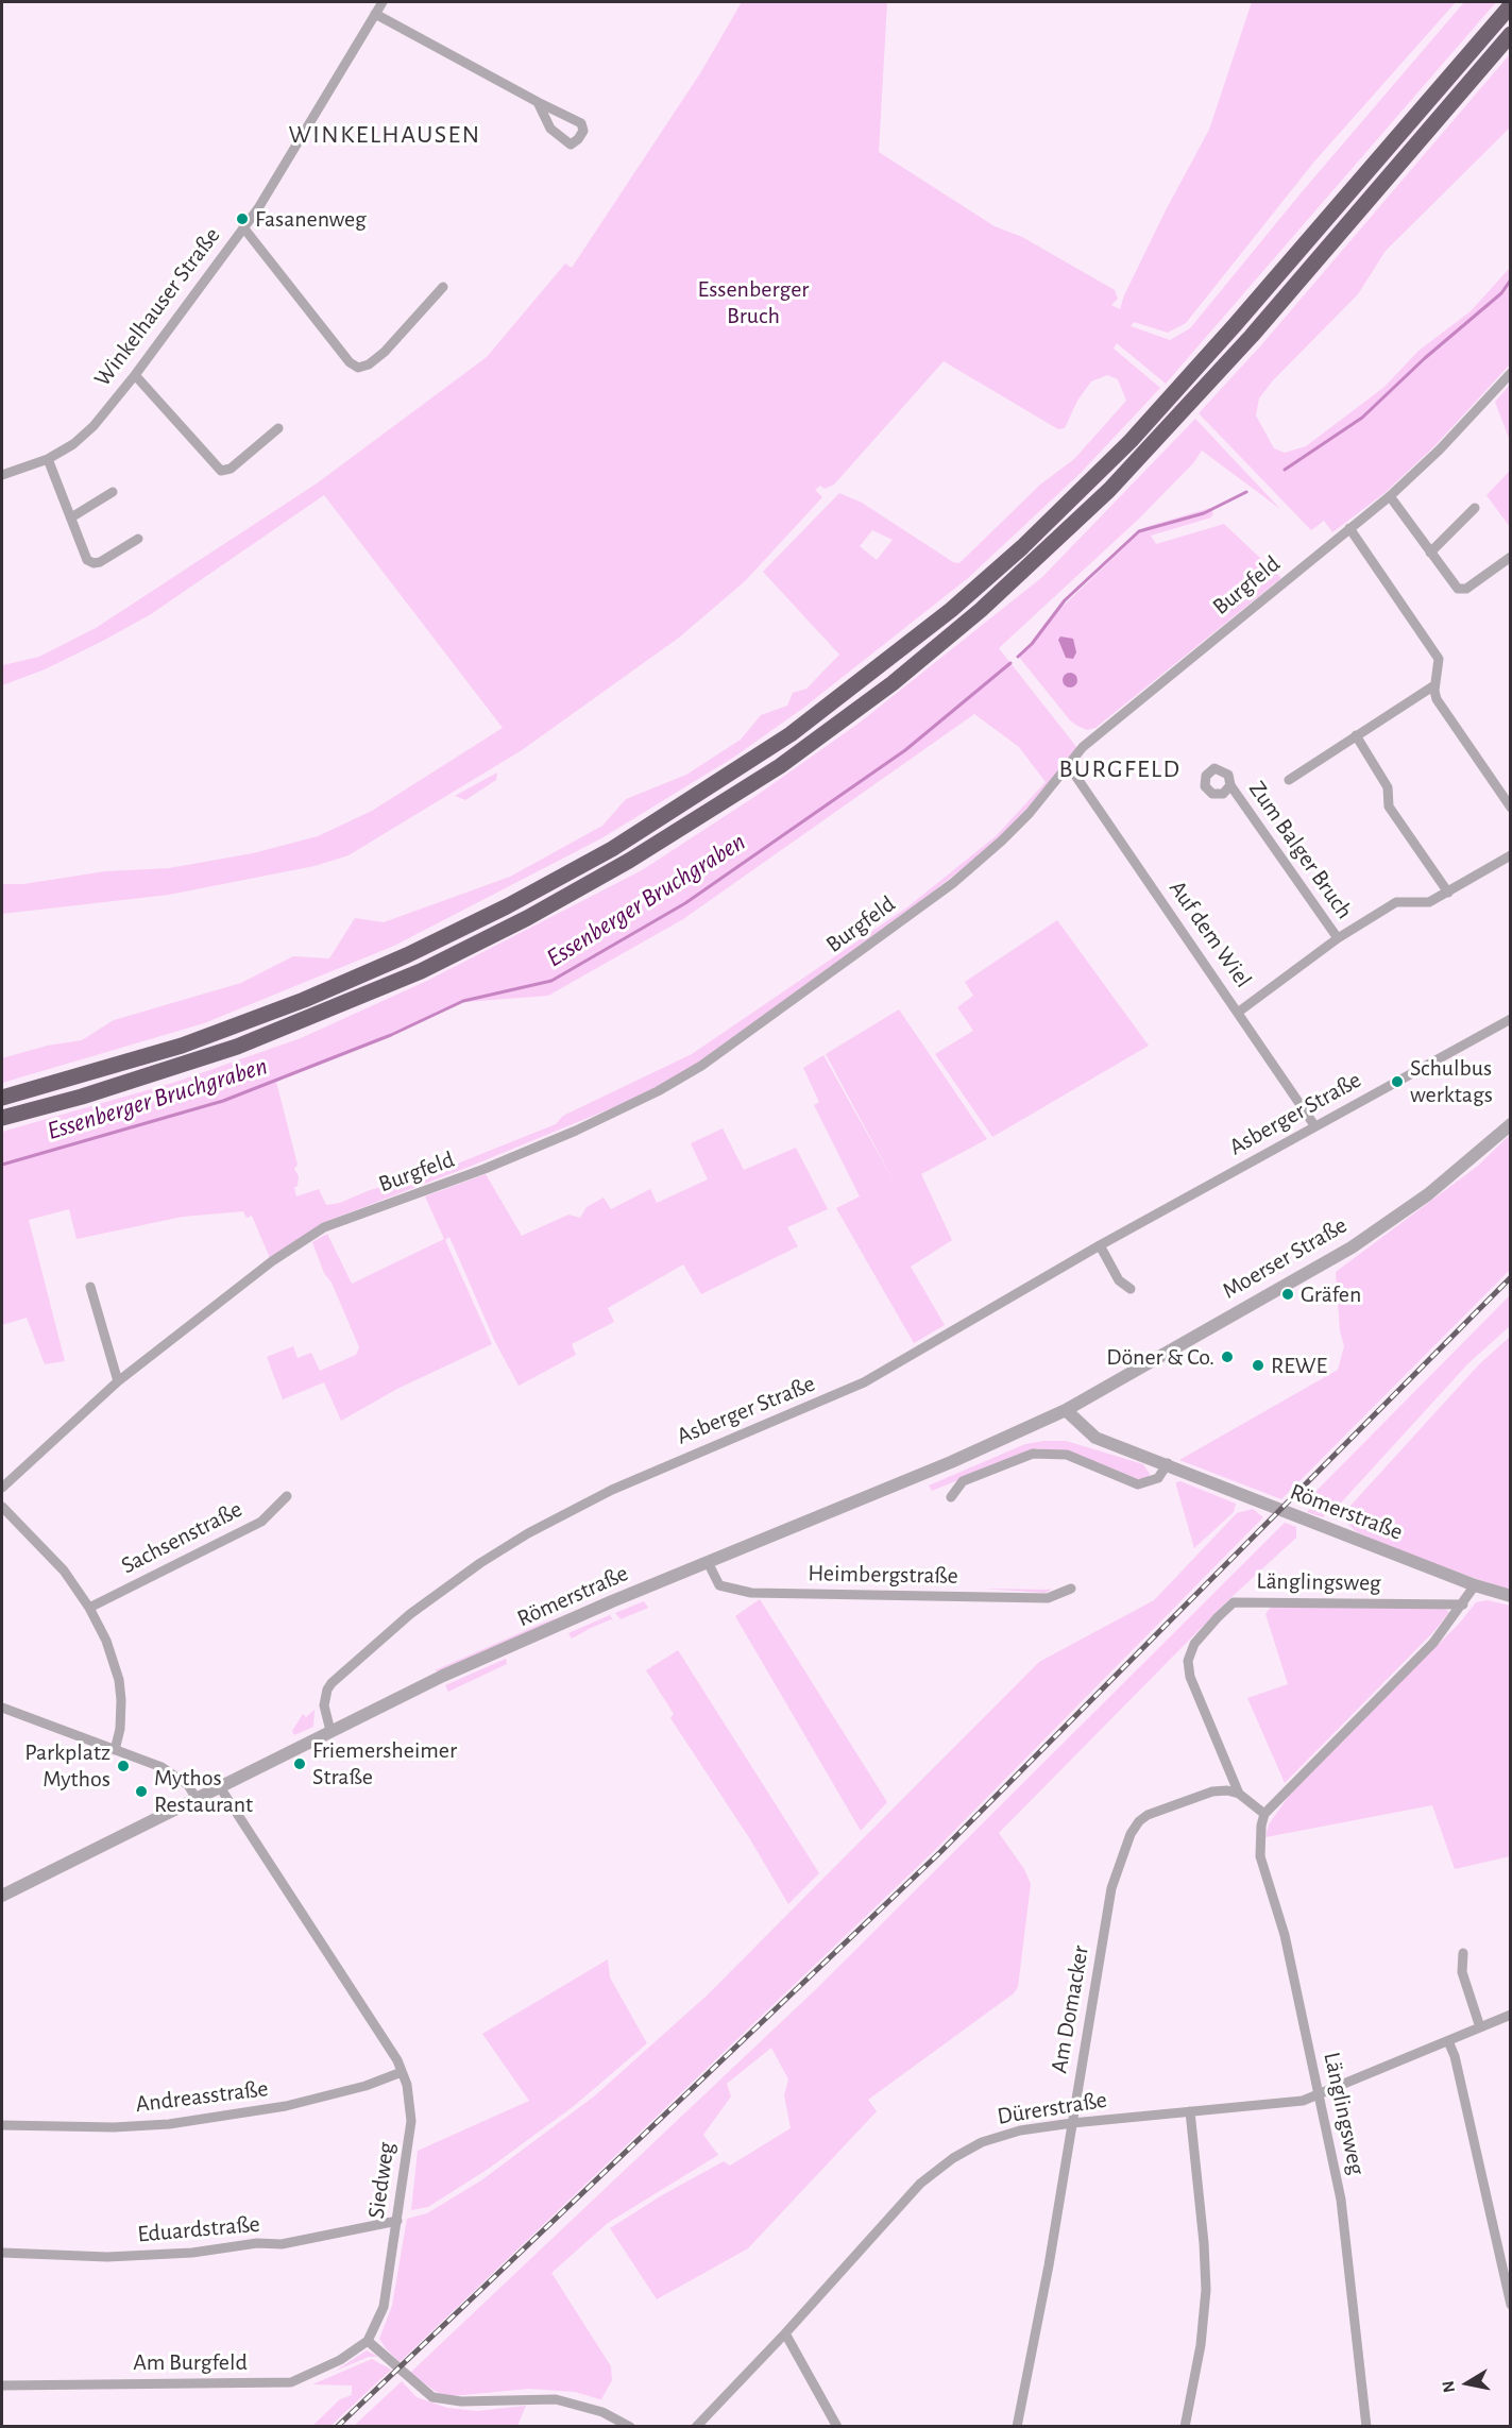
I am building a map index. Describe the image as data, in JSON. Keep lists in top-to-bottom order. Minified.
{"streets":{"street":["Winkelhauser Straße","Burgfeld","Zum Balger Bruch","Auf dem Wiel","Asberger Straße","Moerser Straße","Römerstraße","Sachsenstraße","Heimbergstraße","Länglingsweg","Am Domacker","Andreasstraße","Dürerstraße","Siedweg","Eduardstraße","Am Burgfeld"]},"crossings":[["Burgfeld","Auf dem Wiel"],["Auf dem Wiel","Asberger Straße"],["Asberger Straße","Römerstraße"],["Moerser Straße","Römerstraße"],["Römerstraße","Heimbergstraße"],["Römerstraße","Siedweg"],["Länglingsweg","Am Domacker"],["Länglingsweg","Dürerstraße"],["Am Domacker","Dürerstraße"],["Andreasstraße","Siedweg"],["Siedweg","Eduardstraße"],["Siedweg","Am Burgfeld"]],"districts":["WINKELHAUSEN","BURGFELD"],"water":["Essenberger Bruchgraben"],"parks":["Essenberger Bruch"],"places":["Fasanenweg","Schulbus werktags","Gräfen","Döner & Co.","REWE","Friemersheimer Straße","Parkplatz Mythos","Mythos Restaurant"],"north":"left"}
